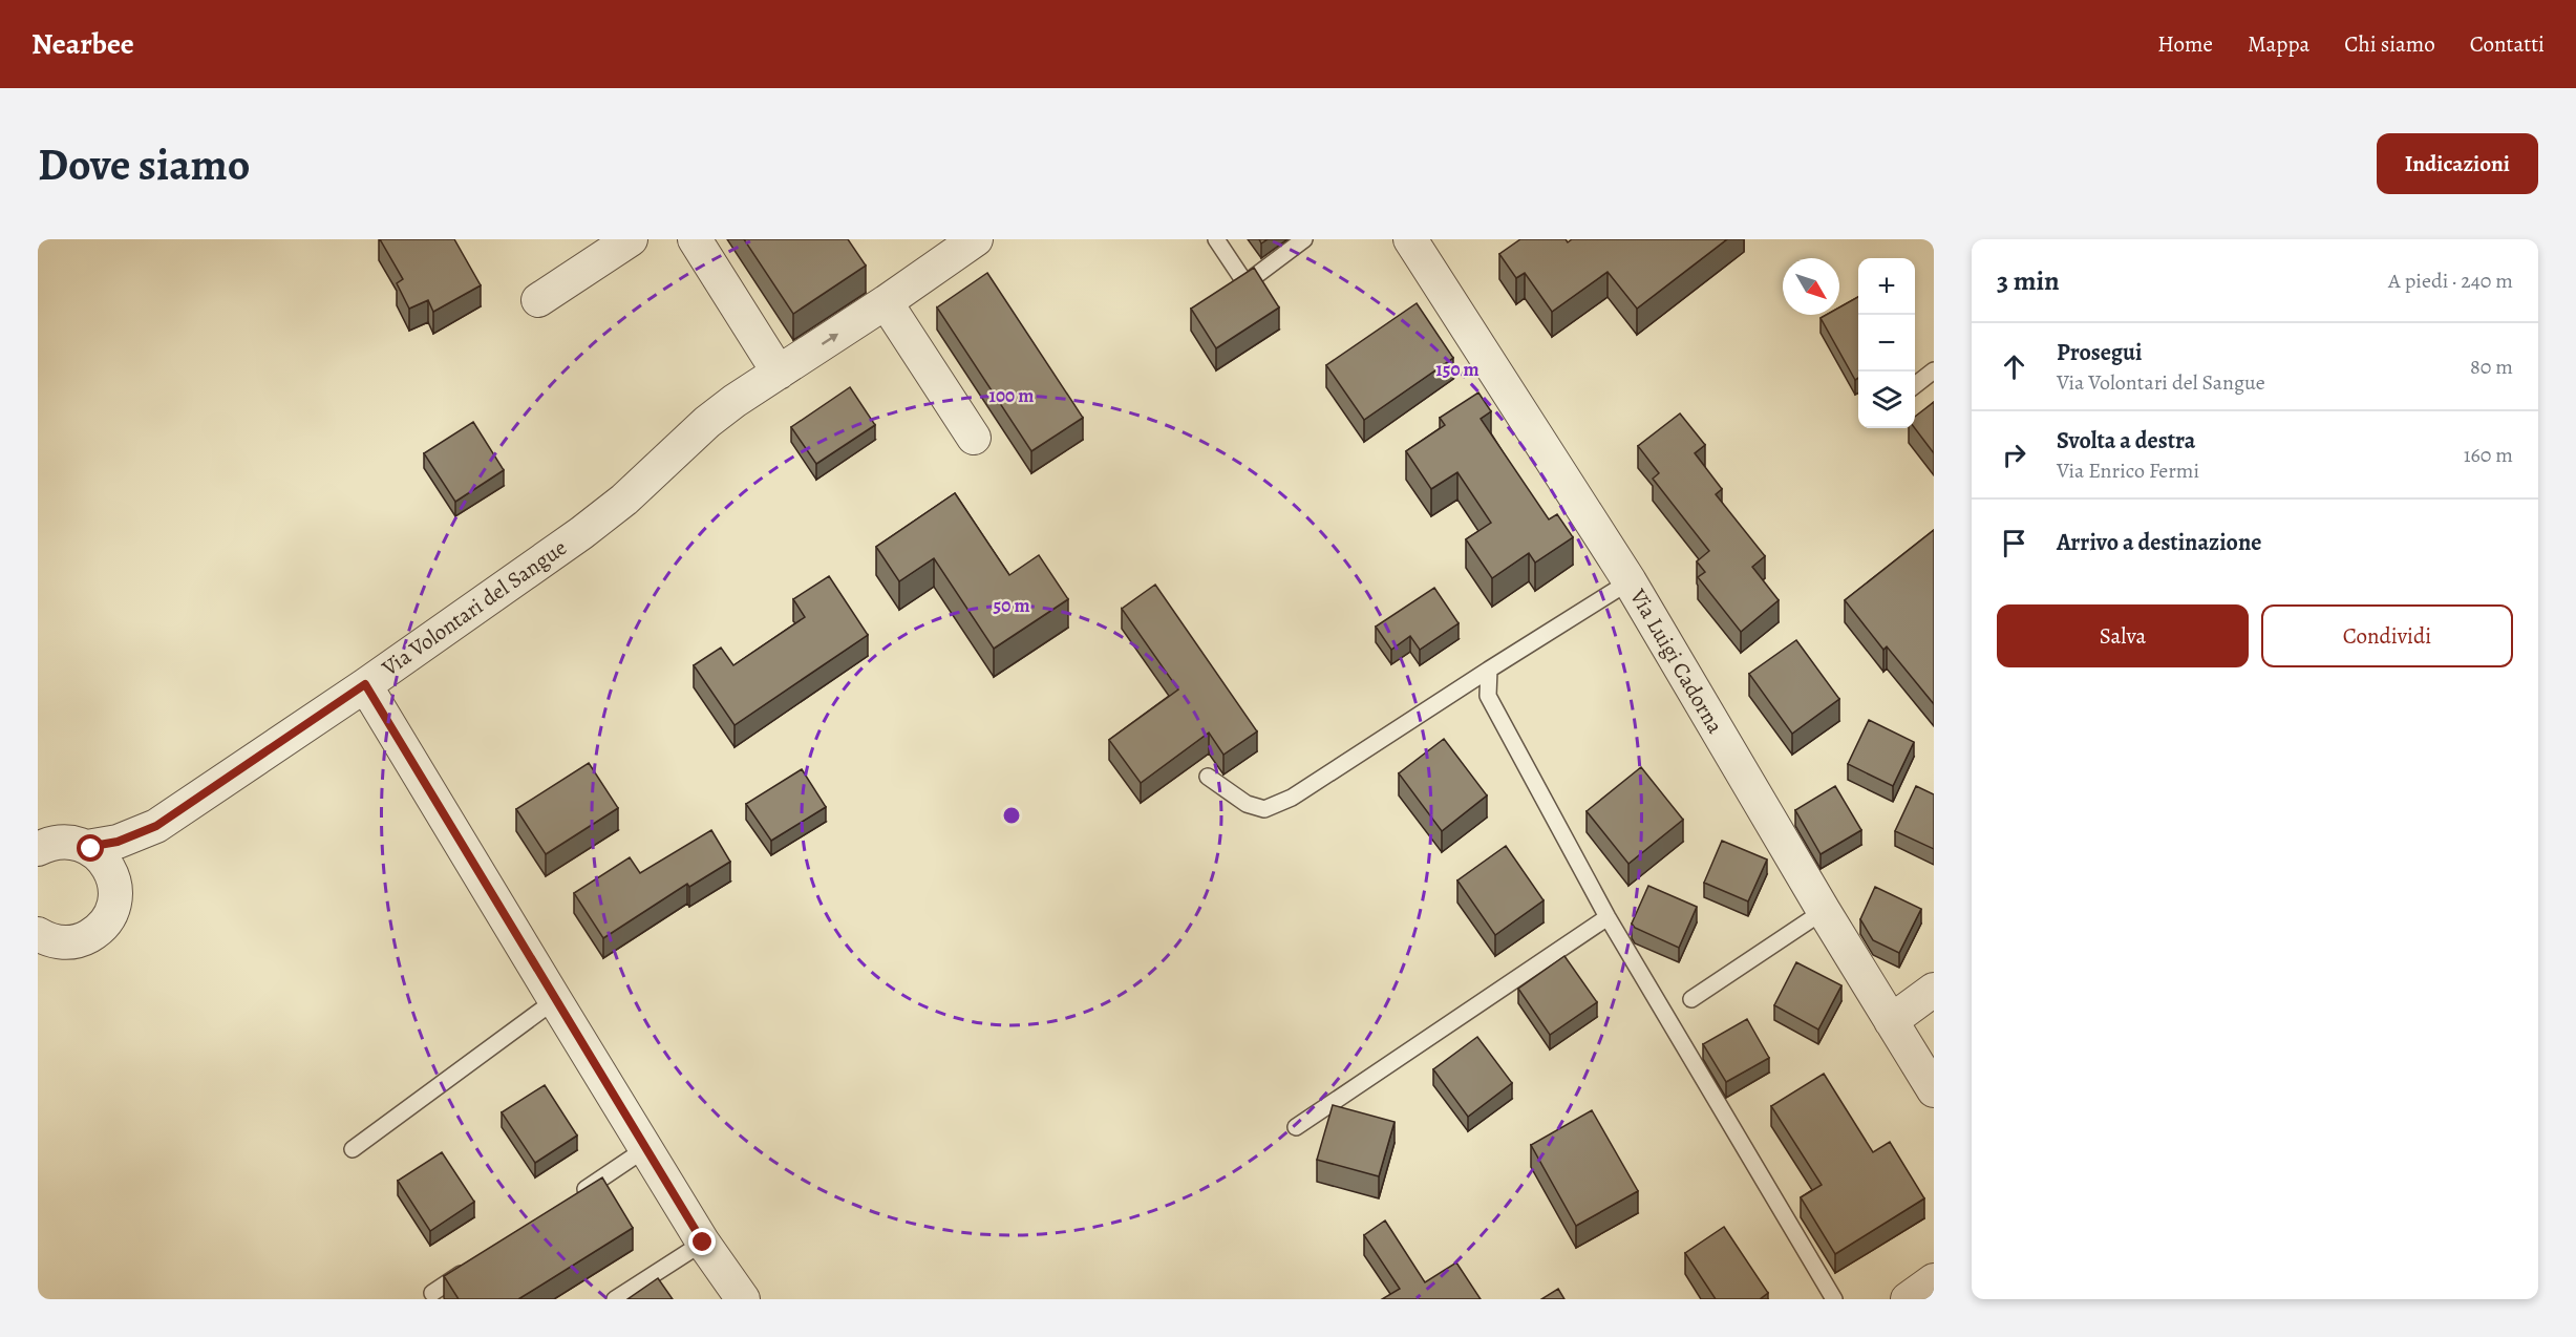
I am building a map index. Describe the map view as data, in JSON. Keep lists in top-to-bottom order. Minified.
{"streets":{"street":["Via Volontari del Sangue","Via Luigi Cadorna"]},"north":"bottom right","page":{"header":"Nearbee","nav":["Home","Mappa","Chi siamo","Contatti"],"buttons":["Indicazioni",["Salva","Condividi"]],"title":"Dove siamo","heading":["3 min","A piedi · 240 m"],"map_buttons":["+","−"],"list":[["Prosegui","Via Volontari del Sangue","80 m"],["Svolta a destra","Via Enrico Fermi","160 m"],"Arrivo a destinazione"]},"rings":["150 m","100 m","50 m"]}
